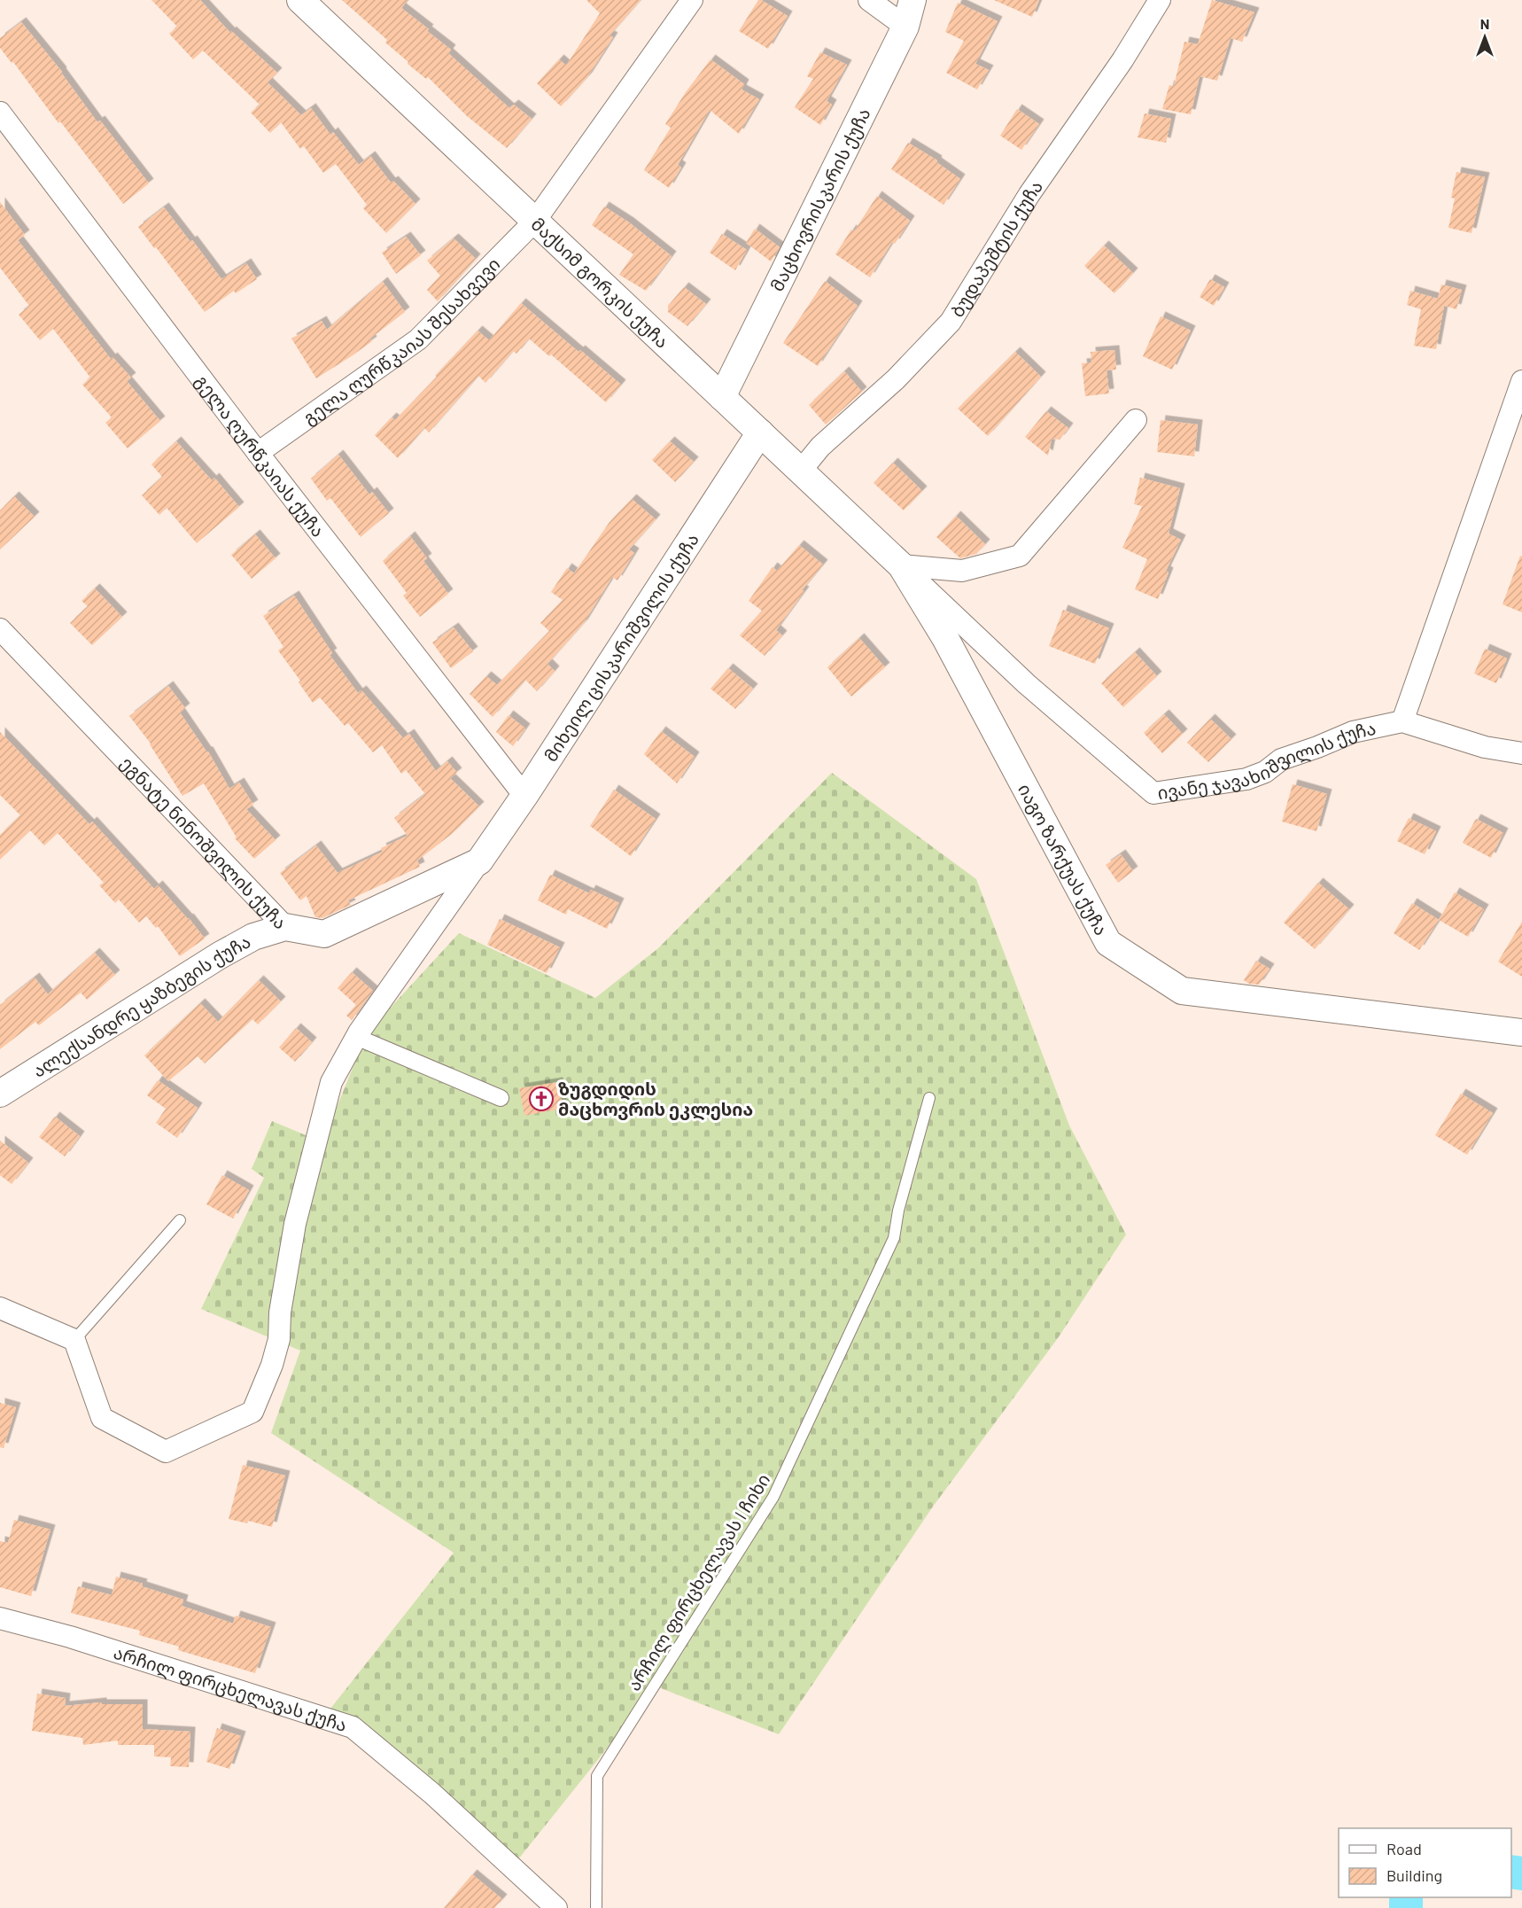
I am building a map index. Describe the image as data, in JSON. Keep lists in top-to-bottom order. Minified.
{"streets":{"street":["მაცხოვრისკარის ქუჩა","ბუდაპეშტის ქუჩა","მაქსიმ გორკის ქუჩა","გელა ღურწკაიას შესახვევი","გელა ღურწკაიას ქუჩა","მიხეილ ცისკარიშვილის ქუჩა","ივანე ჯავახიშვილის ქუჩა","ეგნატე ნინოშვილის ქუჩა","იაგო ზარქუას ქუჩა","ალექსანდრე ყაზბეგის ქუჩა","არჩილ ფირცხელავას ქუჩა"],"lane":["არჩილ ფირცხელავას I ჩიხი"]},"crossings":[["მაცხოვრისკარის ქუჩა","მაქსიმ გორკის ქუჩა"],["ბუდაპეშტის ქუჩა","მაქსიმ გორკის ქუჩა"],["მაქსიმ გორკის ქუჩა","გელა ღურწკაიას შესახვევი"],["მაქსიმ გორკის ქუჩა","მიხეილ ცისკარიშვილის ქუჩა"],["მაქსიმ გორკის ქუჩა","ივანე ჯავახიშვილის ქუჩა"],["მაქსიმ გორკის ქუჩა","იაგო ზარქუას ქუჩა"],["გელა ღურწკაიას შესახვევი","გელა ღურწკაიას ქუჩა"],["გელა ღურწკაიას ქუჩა","მიხეილ ცისკარიშვილის ქუჩა"],["მიხეილ ცისკარიშვილის ქუჩა","ეგნატე ნინოშვილის ქუჩა"],["ივანე ჯავახიშვილის ქუჩა","იაგო ზარქუას ქუჩა"],["ეგნატე ნინოშვილის ქუჩა","ალექსანდრე ყაზბეგის ქუჩა"]],"places":{"church":["ზუგდიდის მაცხოვრის ეკლესია"]},"legend":["Road","Building"],"north":"top"}
